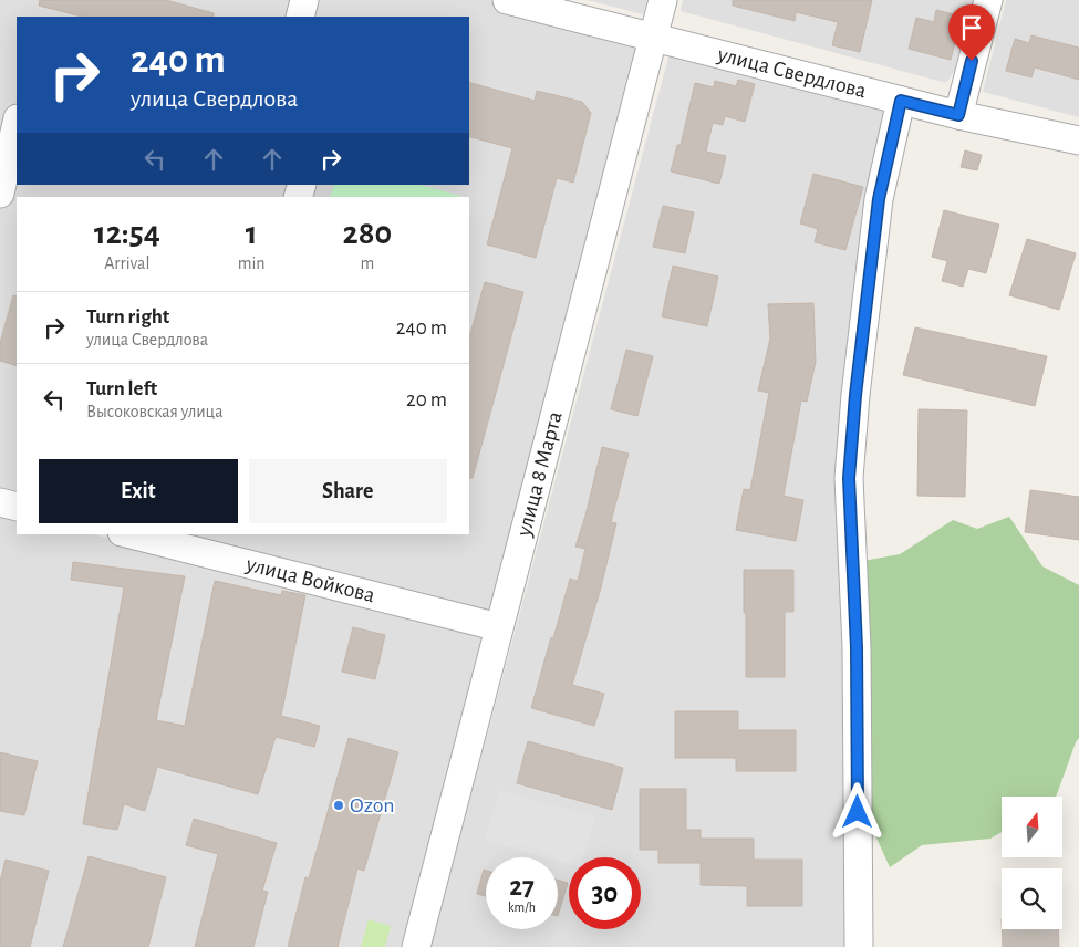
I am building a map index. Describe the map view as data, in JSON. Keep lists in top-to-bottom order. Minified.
{"streets":{"street":["улица Свердлова","улица 8 Марта","улица Войкова"]},"crossings":[["улица Свердлова","улица 8 Марта"],["улица 8 Марта","улица Войкова"]],"places":["Ozon"],"north":"top","page":{"turn":["240 m","улица Свердлова"],"eta":["12:54","Arrival","1","min","280","m"],"list":[{"name":"Turn right","note":"улица Свердлова","value":"240 m"},{"name":"Turn left","note":"Высоковская улица","value":"20 m"}],"buttons":["Exit","Share"],"speed":"27 km/h","limit":"30"}}
